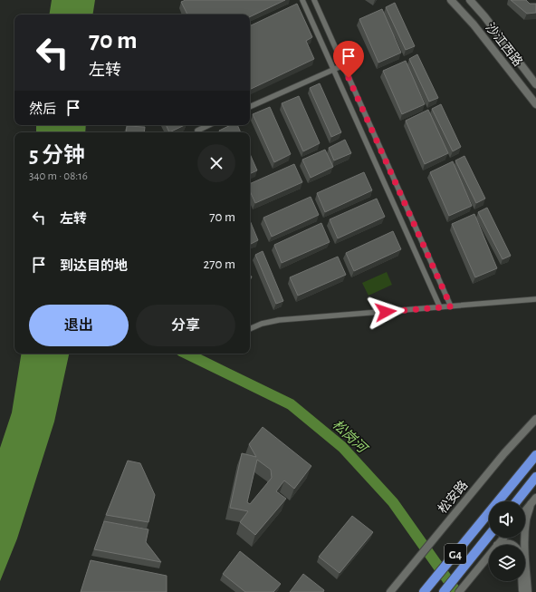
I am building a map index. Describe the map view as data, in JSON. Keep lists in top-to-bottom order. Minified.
{"streets":{"highway":["G4"],"street":["沙江西路","松安路"]},"water":["松岗河"],"page":{"turn":["70 m","左转"],"then":"然后","heading":["5 分钟","340 m · 08:16"],"list":[{"name":"左转","value":"70 m"},{"name":"到达目的地","value":"270 m"}],"buttons":["退出","分享"]}}
